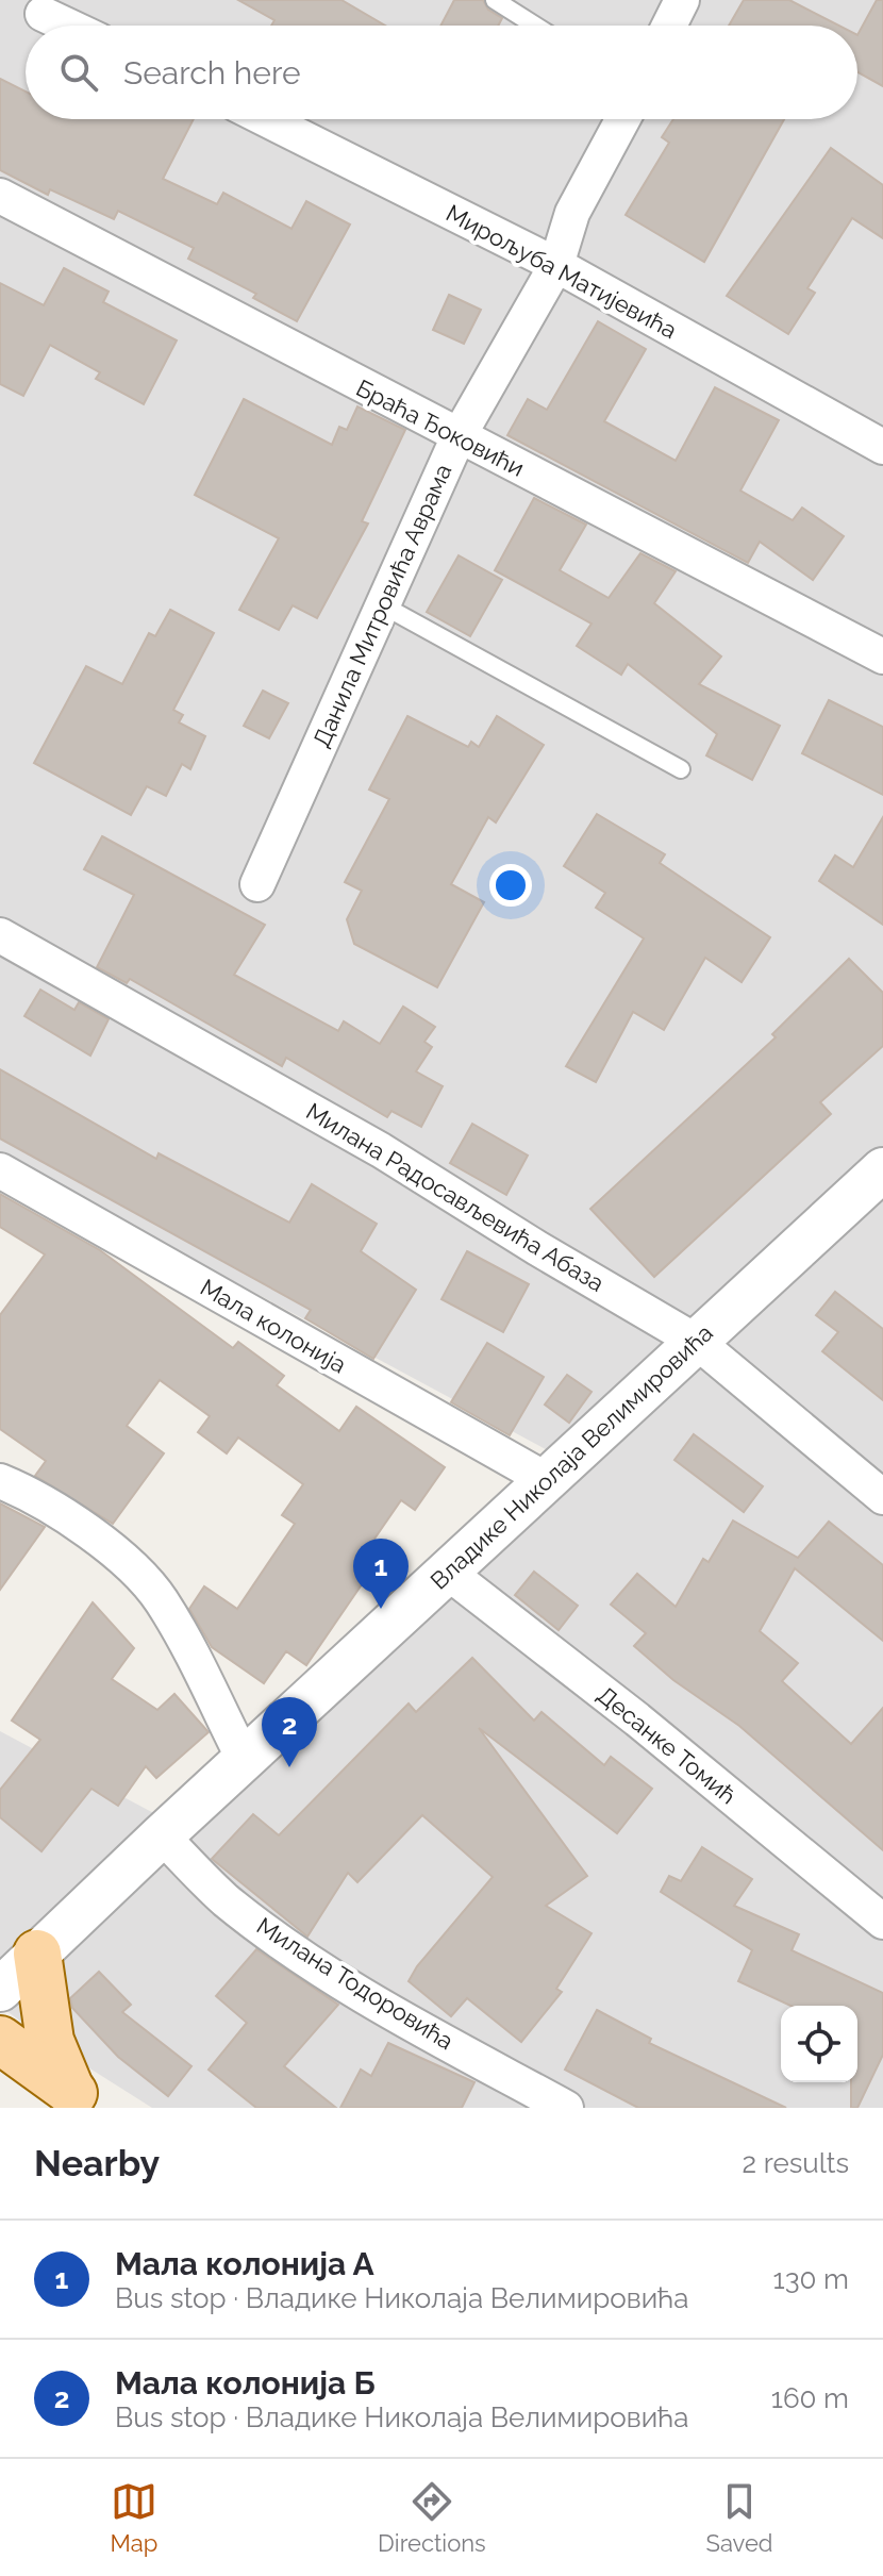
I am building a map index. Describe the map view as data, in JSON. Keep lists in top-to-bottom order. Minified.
{"streets":{"street":["Мирољуба Матијевића","Браћа Ђоковићи","Данила Митровића Аврама","Милана Радосављевића Абаза","Мала колонија","Владике Николаја Велимировића","Десанке Томић","Милана Тодоровића"]},"crossings":[["Мирољуба Матијевића","Данила Митровића Аврама"],["Браћа Ђоковићи","Данила Митровића Аврама"],["Милана Радосављевића Абаза","Владике Николаја Велимировића"],["Мала колонија","Владике Николаја Велимировића"],["Владике Николаја Велимировића","Десанке Томић"],["Владике Николаја Велимировића","Милана Тодоровића"]],"page":{"search":"Search here","pins":["1","2"],"heading":["Nearby","2 results"],"list":[{"mark":"1","name":"Мала колонија А","note":"Bus stop · Владике Николаја Велимировића","value":"130 m"},{"mark":"2","name":"Мала колонија Б","note":"Bus stop · Владике Николаја Велимировића","value":"160 m"}],"nav":["Map","Directions","Saved"]}}
